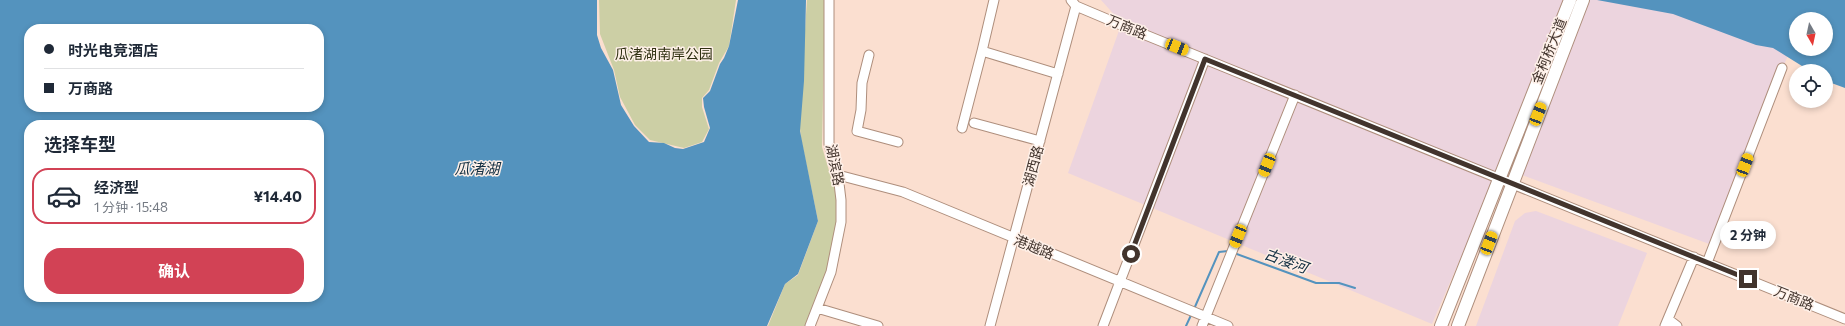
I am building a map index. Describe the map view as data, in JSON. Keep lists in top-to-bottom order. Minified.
{"streets":{"main road":["金柯桥大道"],"street":["万商路","湖滨路","湖西路","港越路"]},"crossings":[["万商路","金柯桥大道"],["万商路","湖西路"],["湖滨路","港越路"],["湖西路","港越路"]],"water":["瓜渚湖","古溇河"],"parks":["瓜渚湖南岸公园"],"north":"bottom","page":{"banner":["时光电竞酒店","万商路"],"heading":"选择车型","list":[{"name":"经济型","note":"1 分钟 · 15:48","value":"¥14.40"}],"bubble":"2 分钟","buttons":"确认"}}
